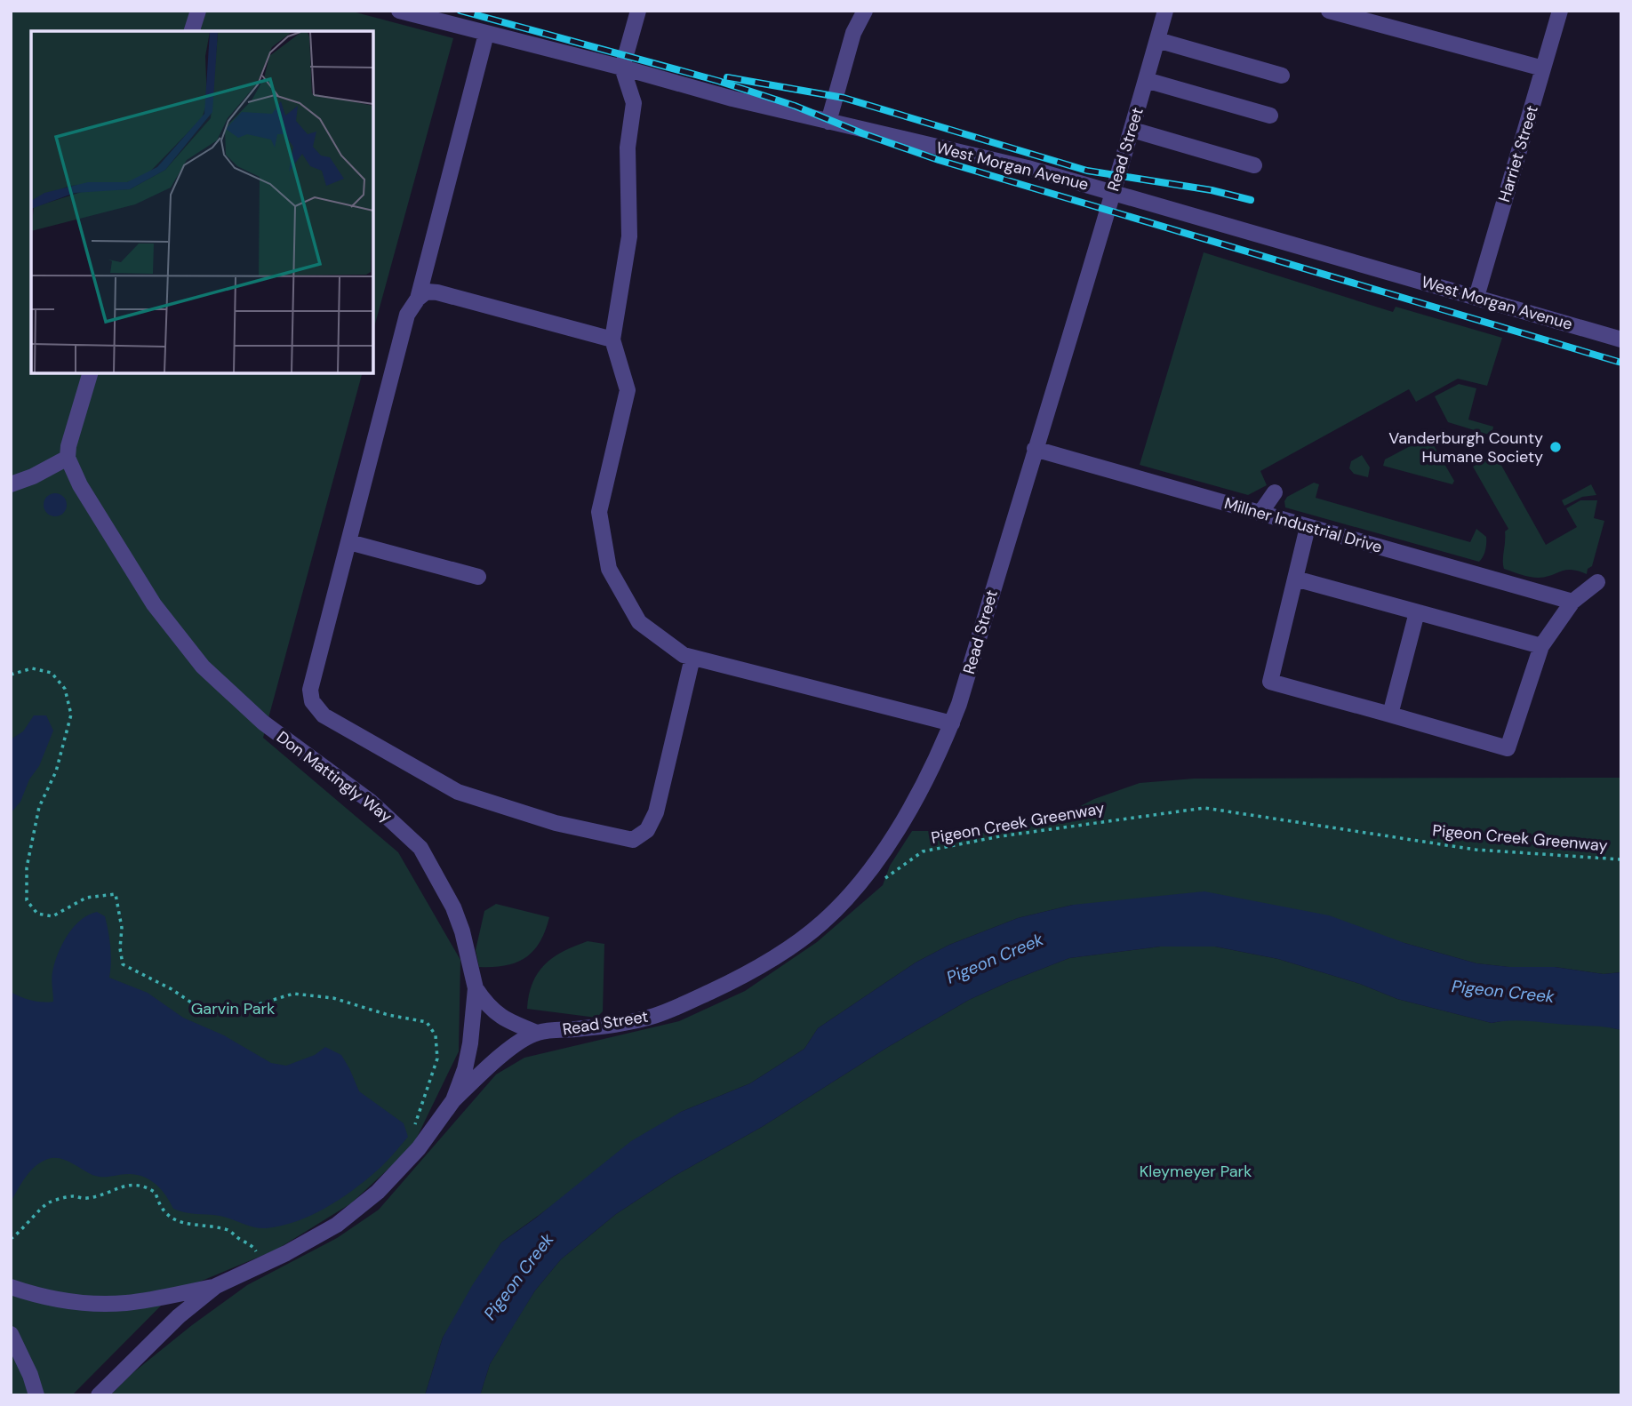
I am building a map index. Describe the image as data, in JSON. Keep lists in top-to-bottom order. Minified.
{"streets":{"street":["Read Street","Harriet Street","West Morgan Avenue","Millner Industrial Drive","Don Mattingly Way"],"path":["Pigeon Creek Greenway"]},"crossings":[["Read Street","West Morgan Avenue"],["Read Street","Millner Industrial Drive"],["Read Street","Don Mattingly Way"],["Harriet Street","West Morgan Avenue"]],"water":["Pigeon Creek"],"parks":["Garvin Park","Kleymeyer Park"],"places":["Vanderburgh County Humane Society"]}
